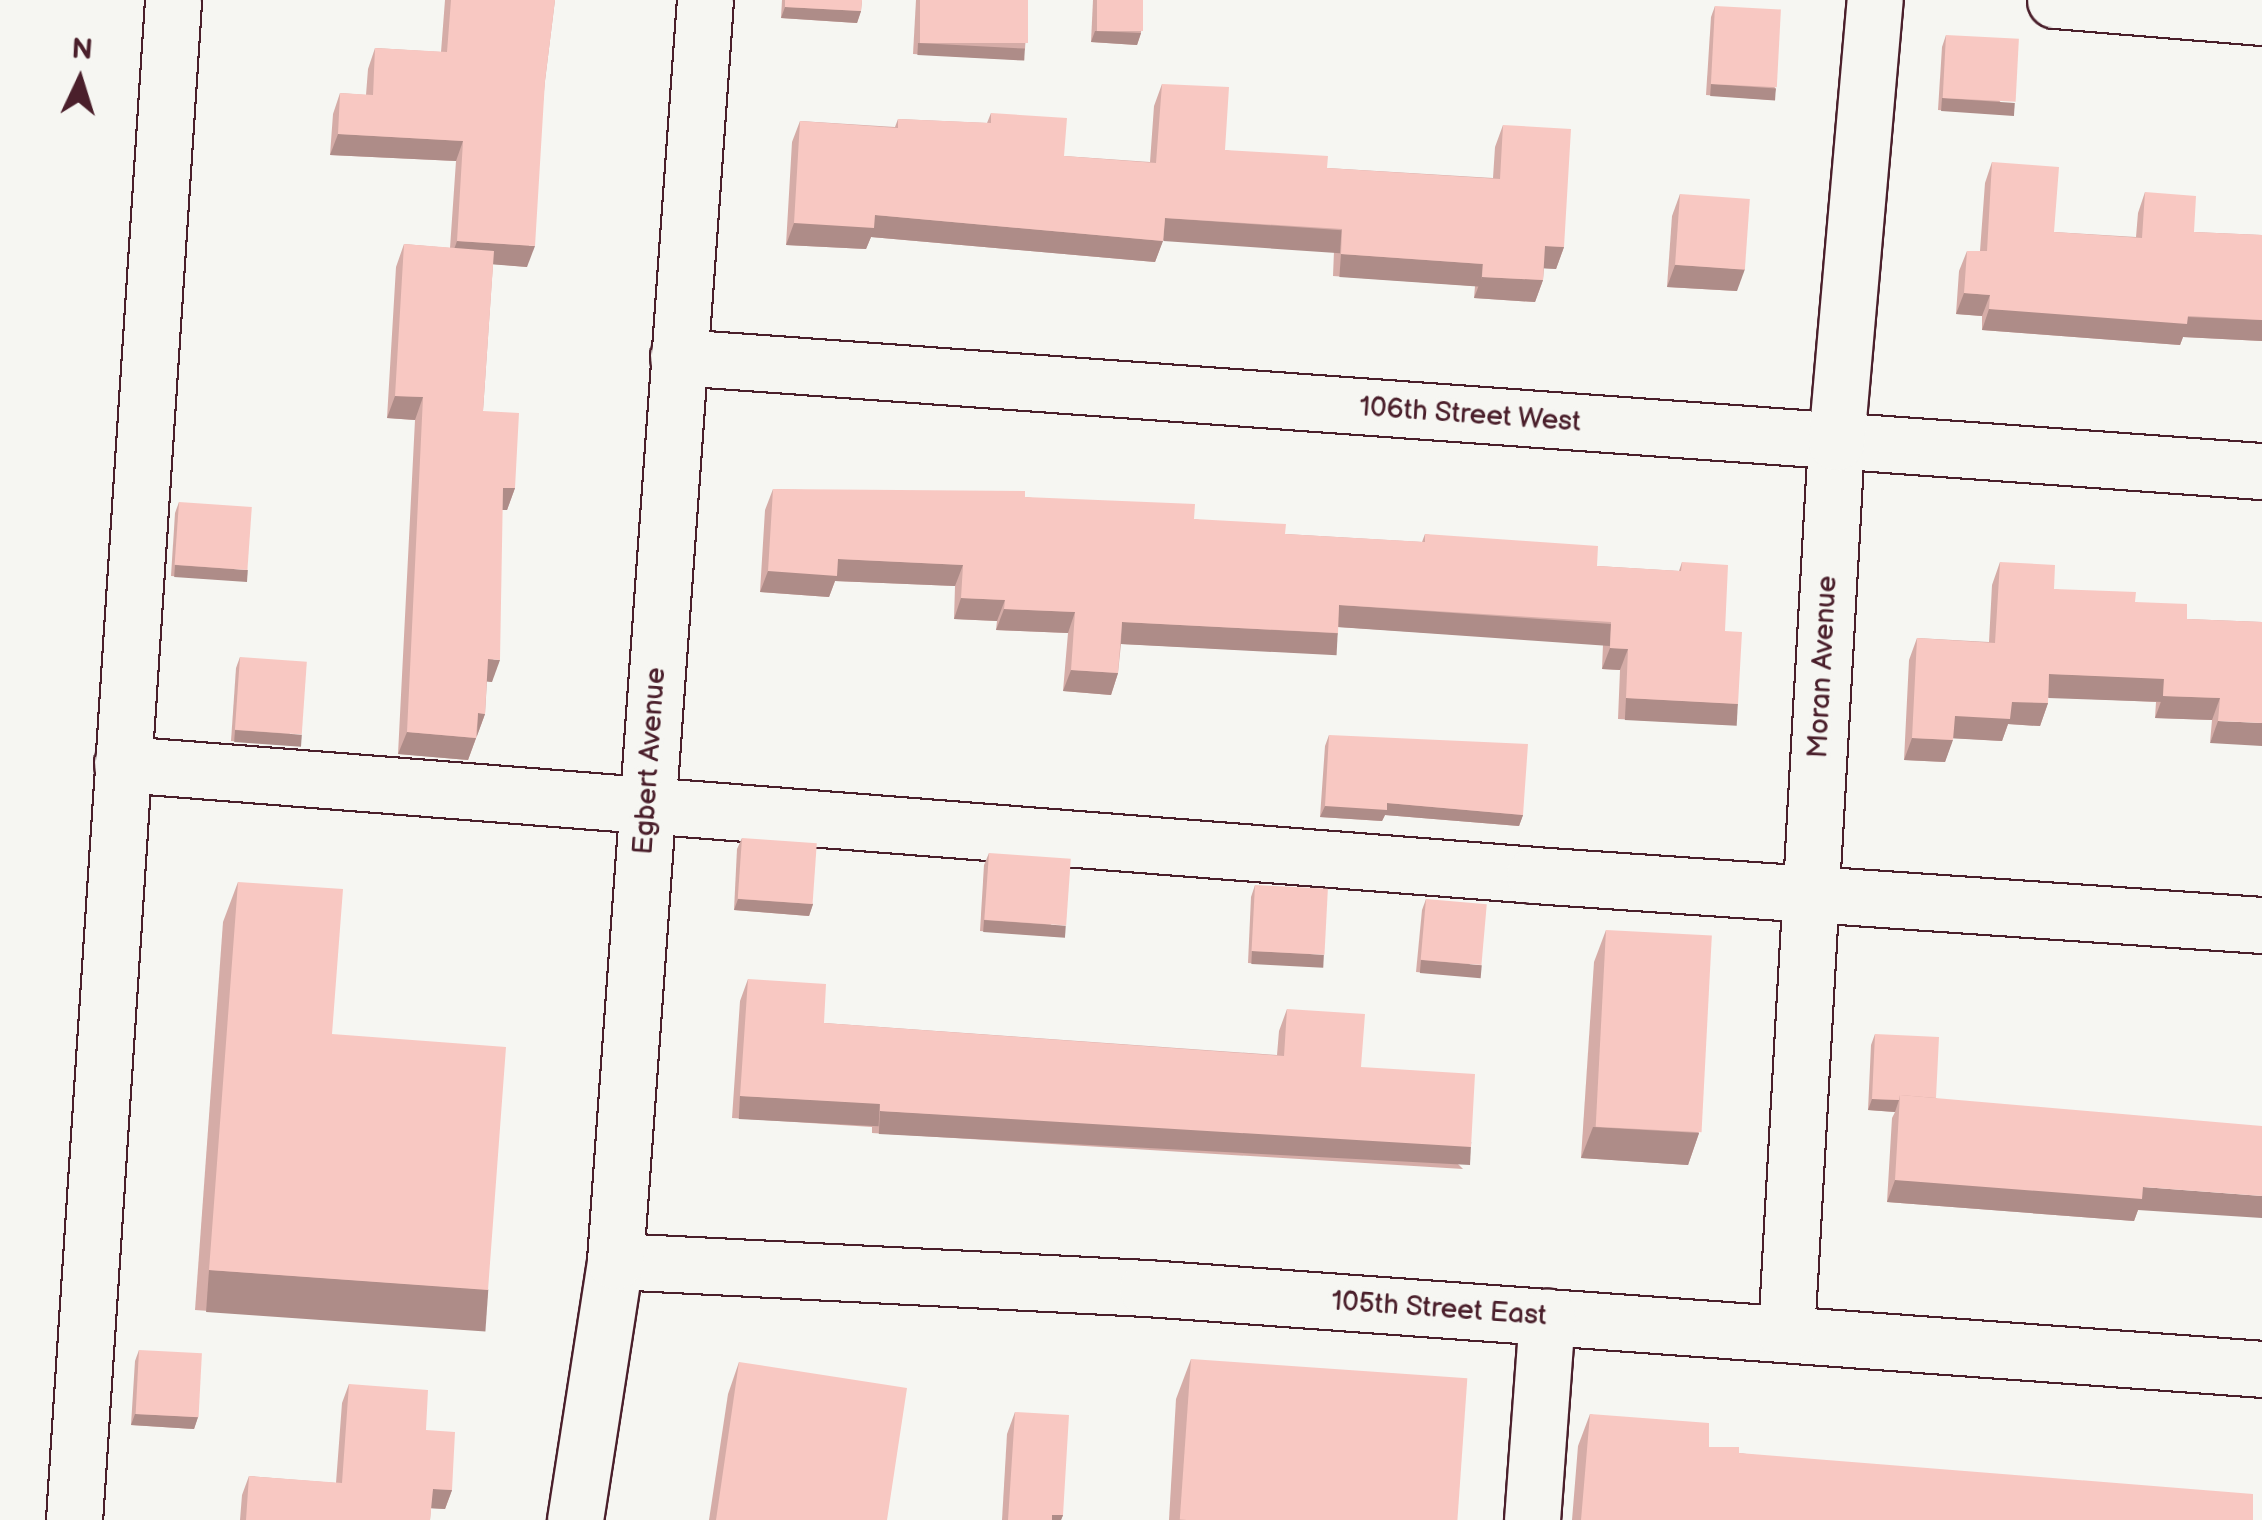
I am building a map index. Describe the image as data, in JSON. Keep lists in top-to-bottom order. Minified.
{"streets":{"street":["106th Street West","Moran Avenue","Egbert Avenue","105th Street East"]},"crossings":[["106th Street West","Moran Avenue"],["106th Street West","Egbert Avenue"],["Moran Avenue","105th Street East"],["Egbert Avenue","105th Street East"]],"north":"top"}
